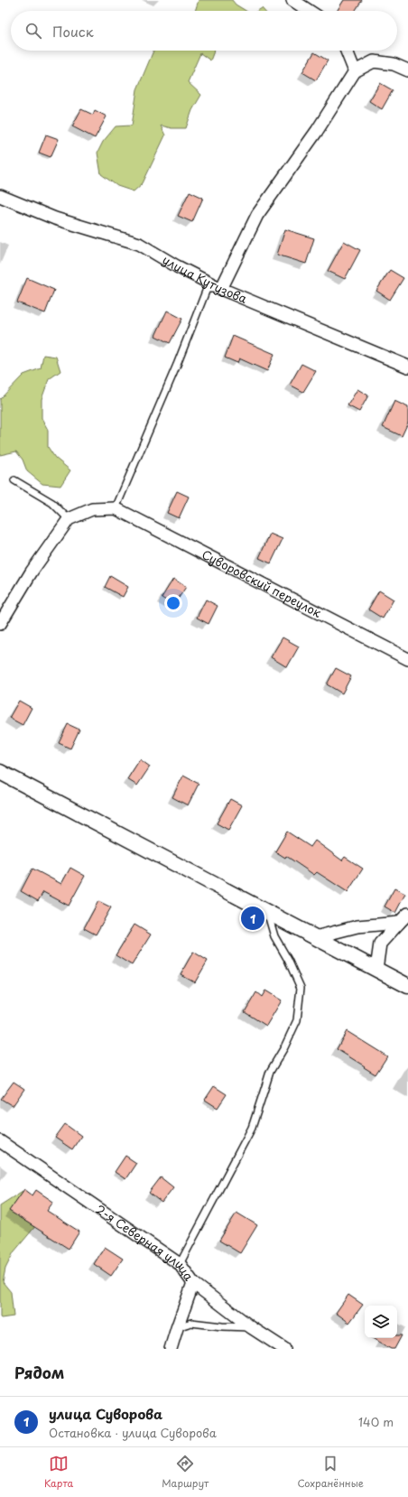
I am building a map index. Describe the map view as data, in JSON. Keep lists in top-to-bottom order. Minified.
{"streets":{"street":["улица Кутузова","Суворовский переулок","2-я Северная улица"]},"page":{"search":"Поиск","pins":"1","heading":"Рядом","list":[{"mark":"1","name":"улица Суворова","note":"Остановка · улица Суворова","value":"140 m"}],"nav":["Карта","Маршрут","Сохранённые"]}}
